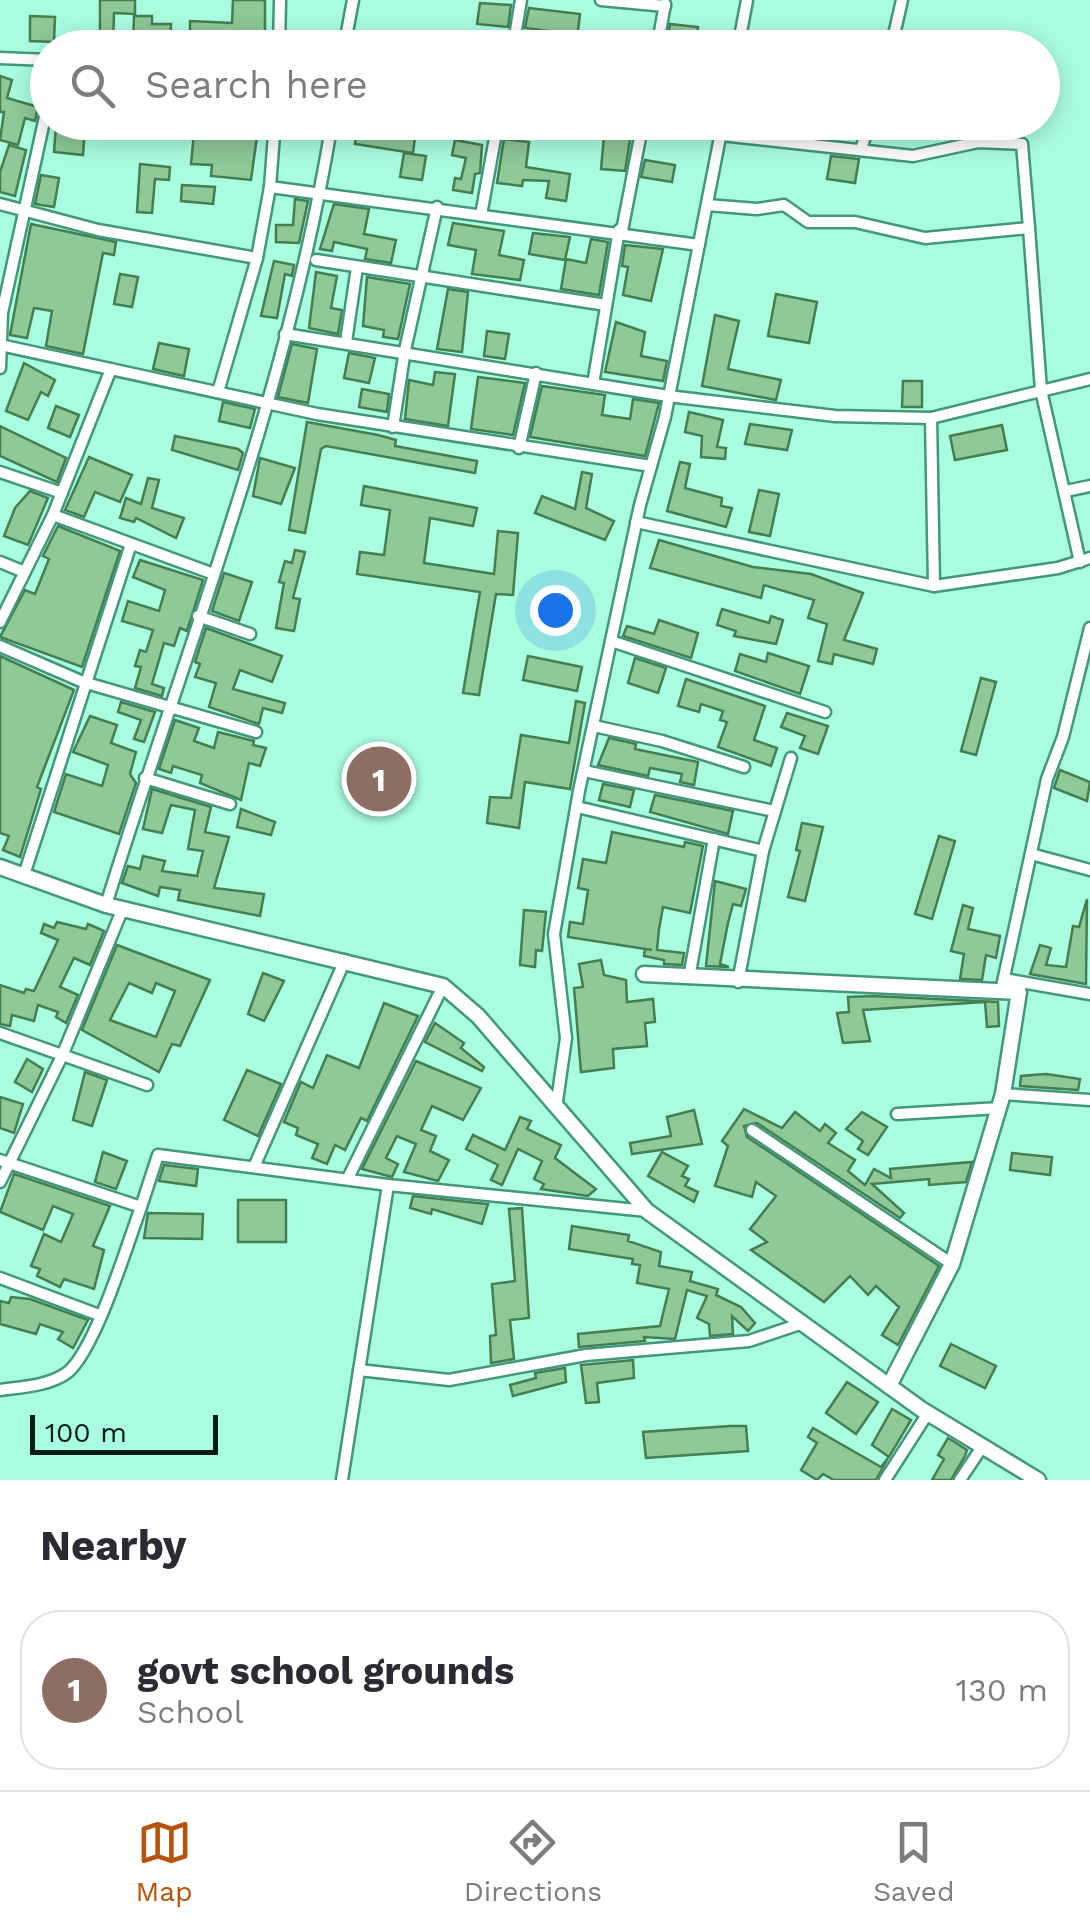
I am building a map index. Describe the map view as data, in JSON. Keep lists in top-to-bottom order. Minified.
{"scale_bar":"100 m","page":{"search":"Search here","pins":"1","scale":"100 m","heading":"Nearby","list":[{"mark":"1","name":"govt school grounds","note":"School","value":"130 m"}],"nav":["Map","Directions","Saved"]}}
